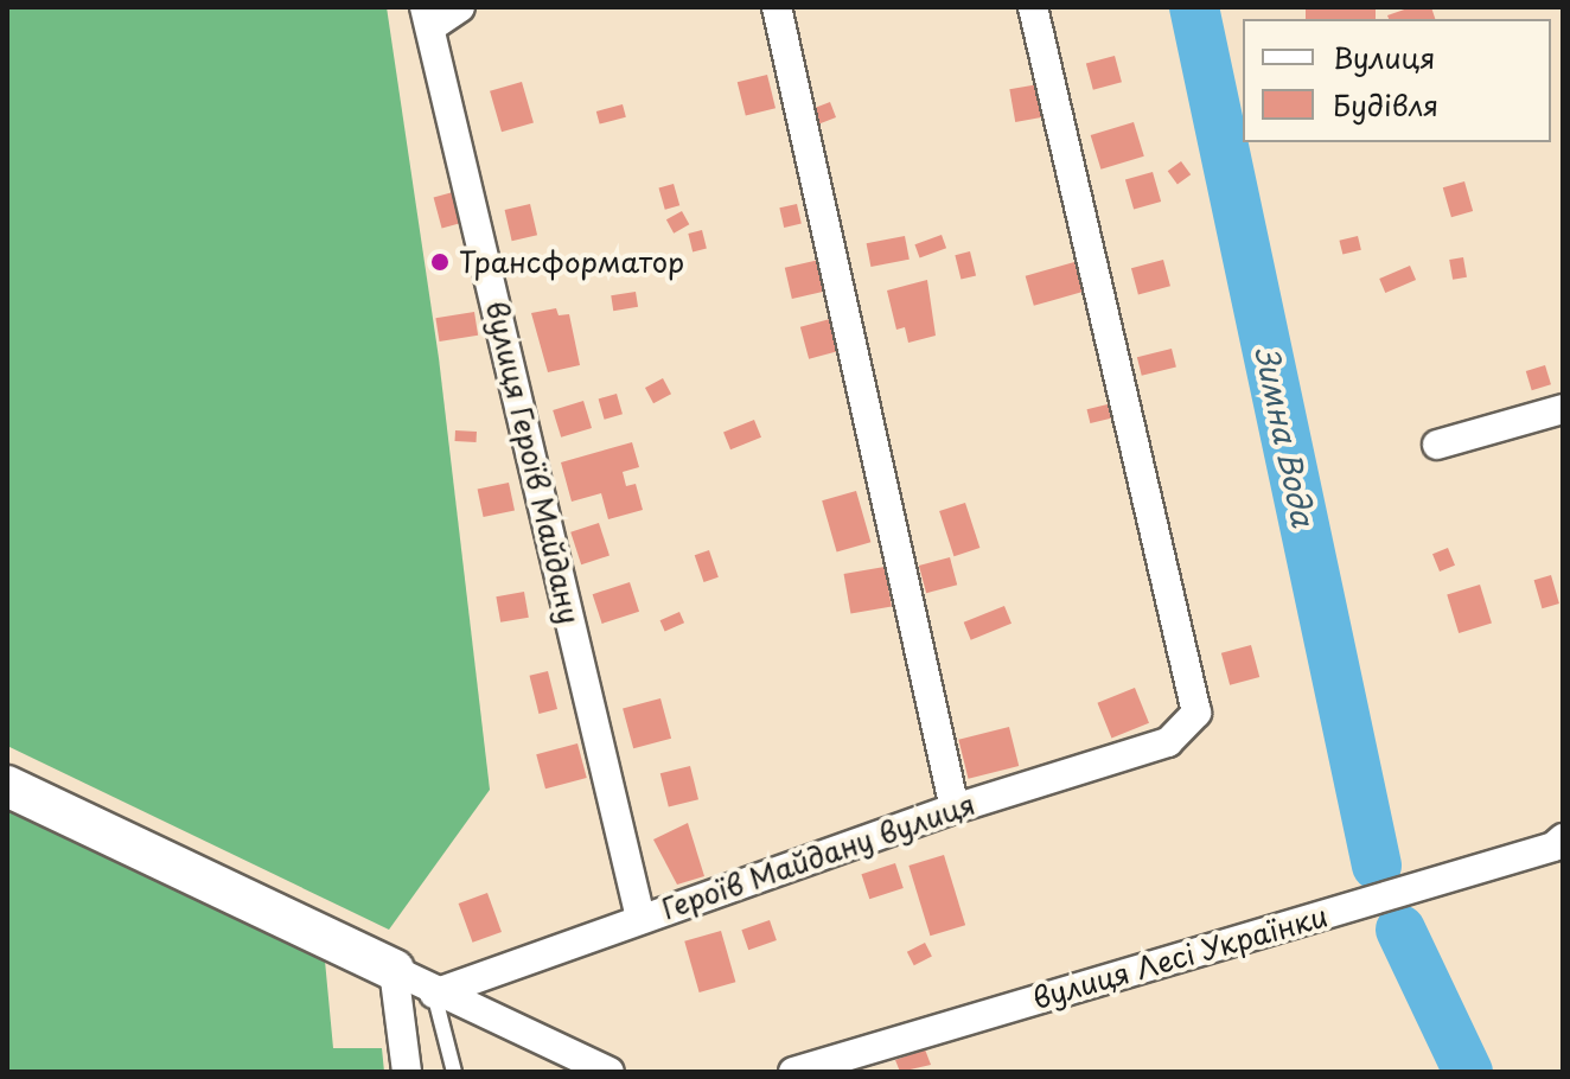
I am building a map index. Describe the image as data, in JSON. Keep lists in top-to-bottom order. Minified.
{"streets":{"street":["вулиця Героїв Майдану","Героїв Майдану вулиця","вулиця Лесі Українки"]},"crossings":[["вулиця Героїв Майдану","Героїв Майдану вулиця"]],"water":["Зимна Вода"],"places":["Трансформатор"],"legend":["Вулиця","Будівля"]}
